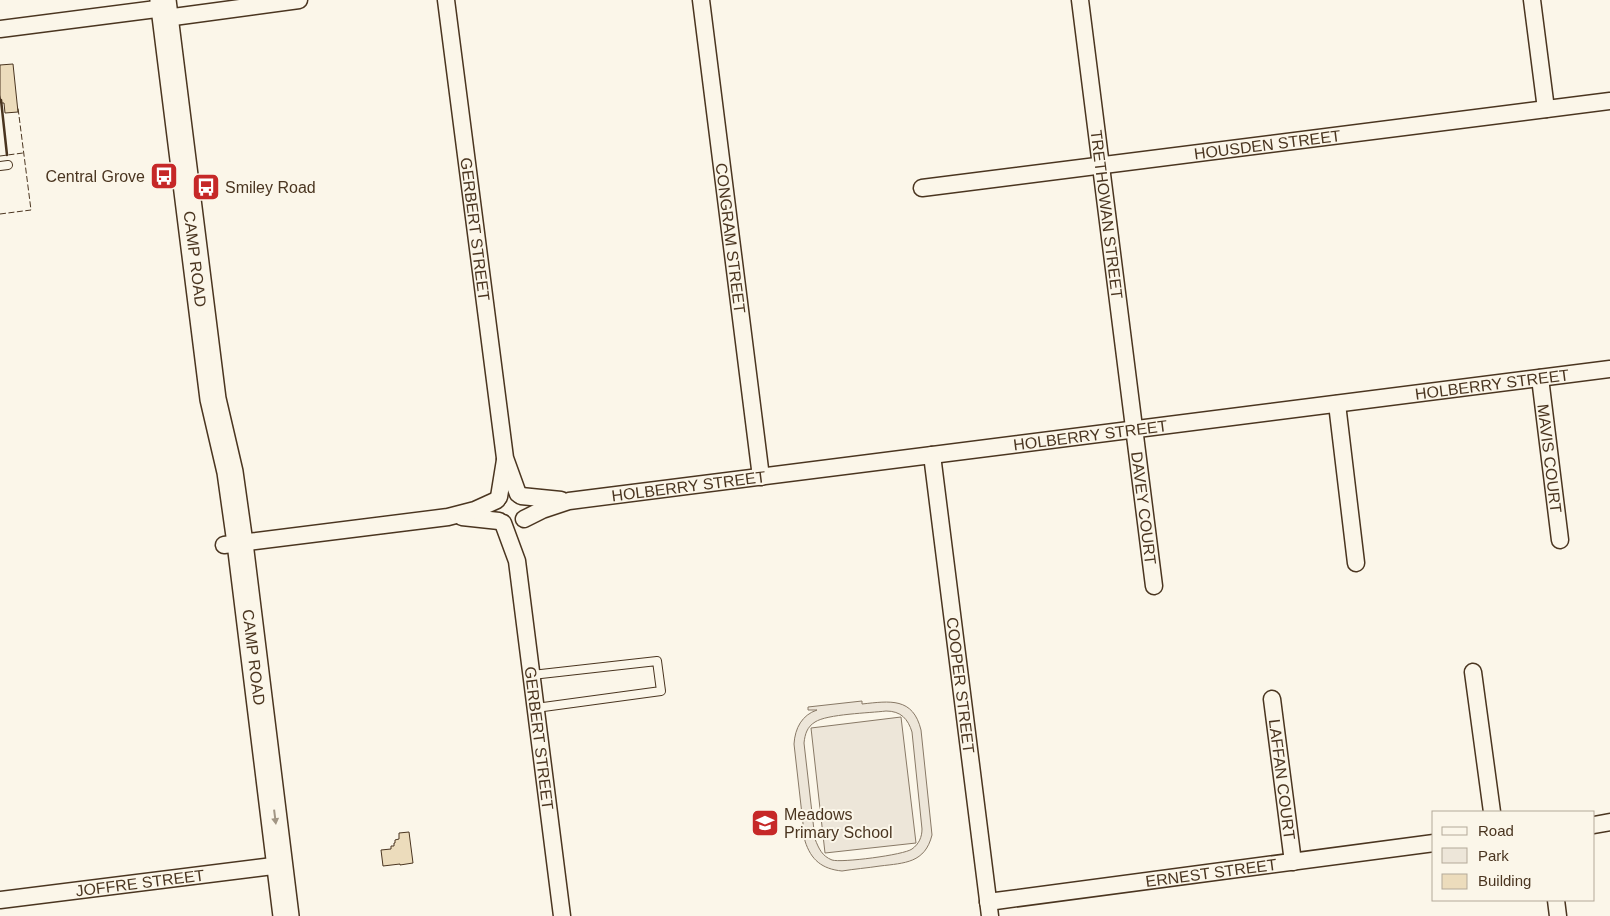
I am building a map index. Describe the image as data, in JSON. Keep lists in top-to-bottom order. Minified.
{"streets":{"main road":["CAMP ROAD"],"street":["HOUSDEN STREET","TRETHOWAN STREET","GERBERT STREET","CONGRAM STREET","HOLBERRY STREET","MAVIS COURT","DAVEY COURT","COOPER STREET","LAFFAN COURT","ERNEST STREET","JOFFRE STREET"]},"crossings":[["HOUSDEN STREET","TRETHOWAN STREET"],["TRETHOWAN STREET","HOLBERRY STREET"],["TRETHOWAN STREET","DAVEY COURT"],["GERBERT STREET","HOLBERRY STREET"],["CONGRAM STREET","HOLBERRY STREET"],["CAMP ROAD","JOFFRE STREET"],["HOLBERRY STREET","MAVIS COURT"],["HOLBERRY STREET","DAVEY COURT"],["HOLBERRY STREET","COOPER STREET"],["COOPER STREET","ERNEST STREET"],["LAFFAN COURT","ERNEST STREET"]],"places":{"bus stop":["Central Grove","Smiley Road"],"school or university":["Meadows Primary School"]},"legend":["Road","Park","Building"]}
